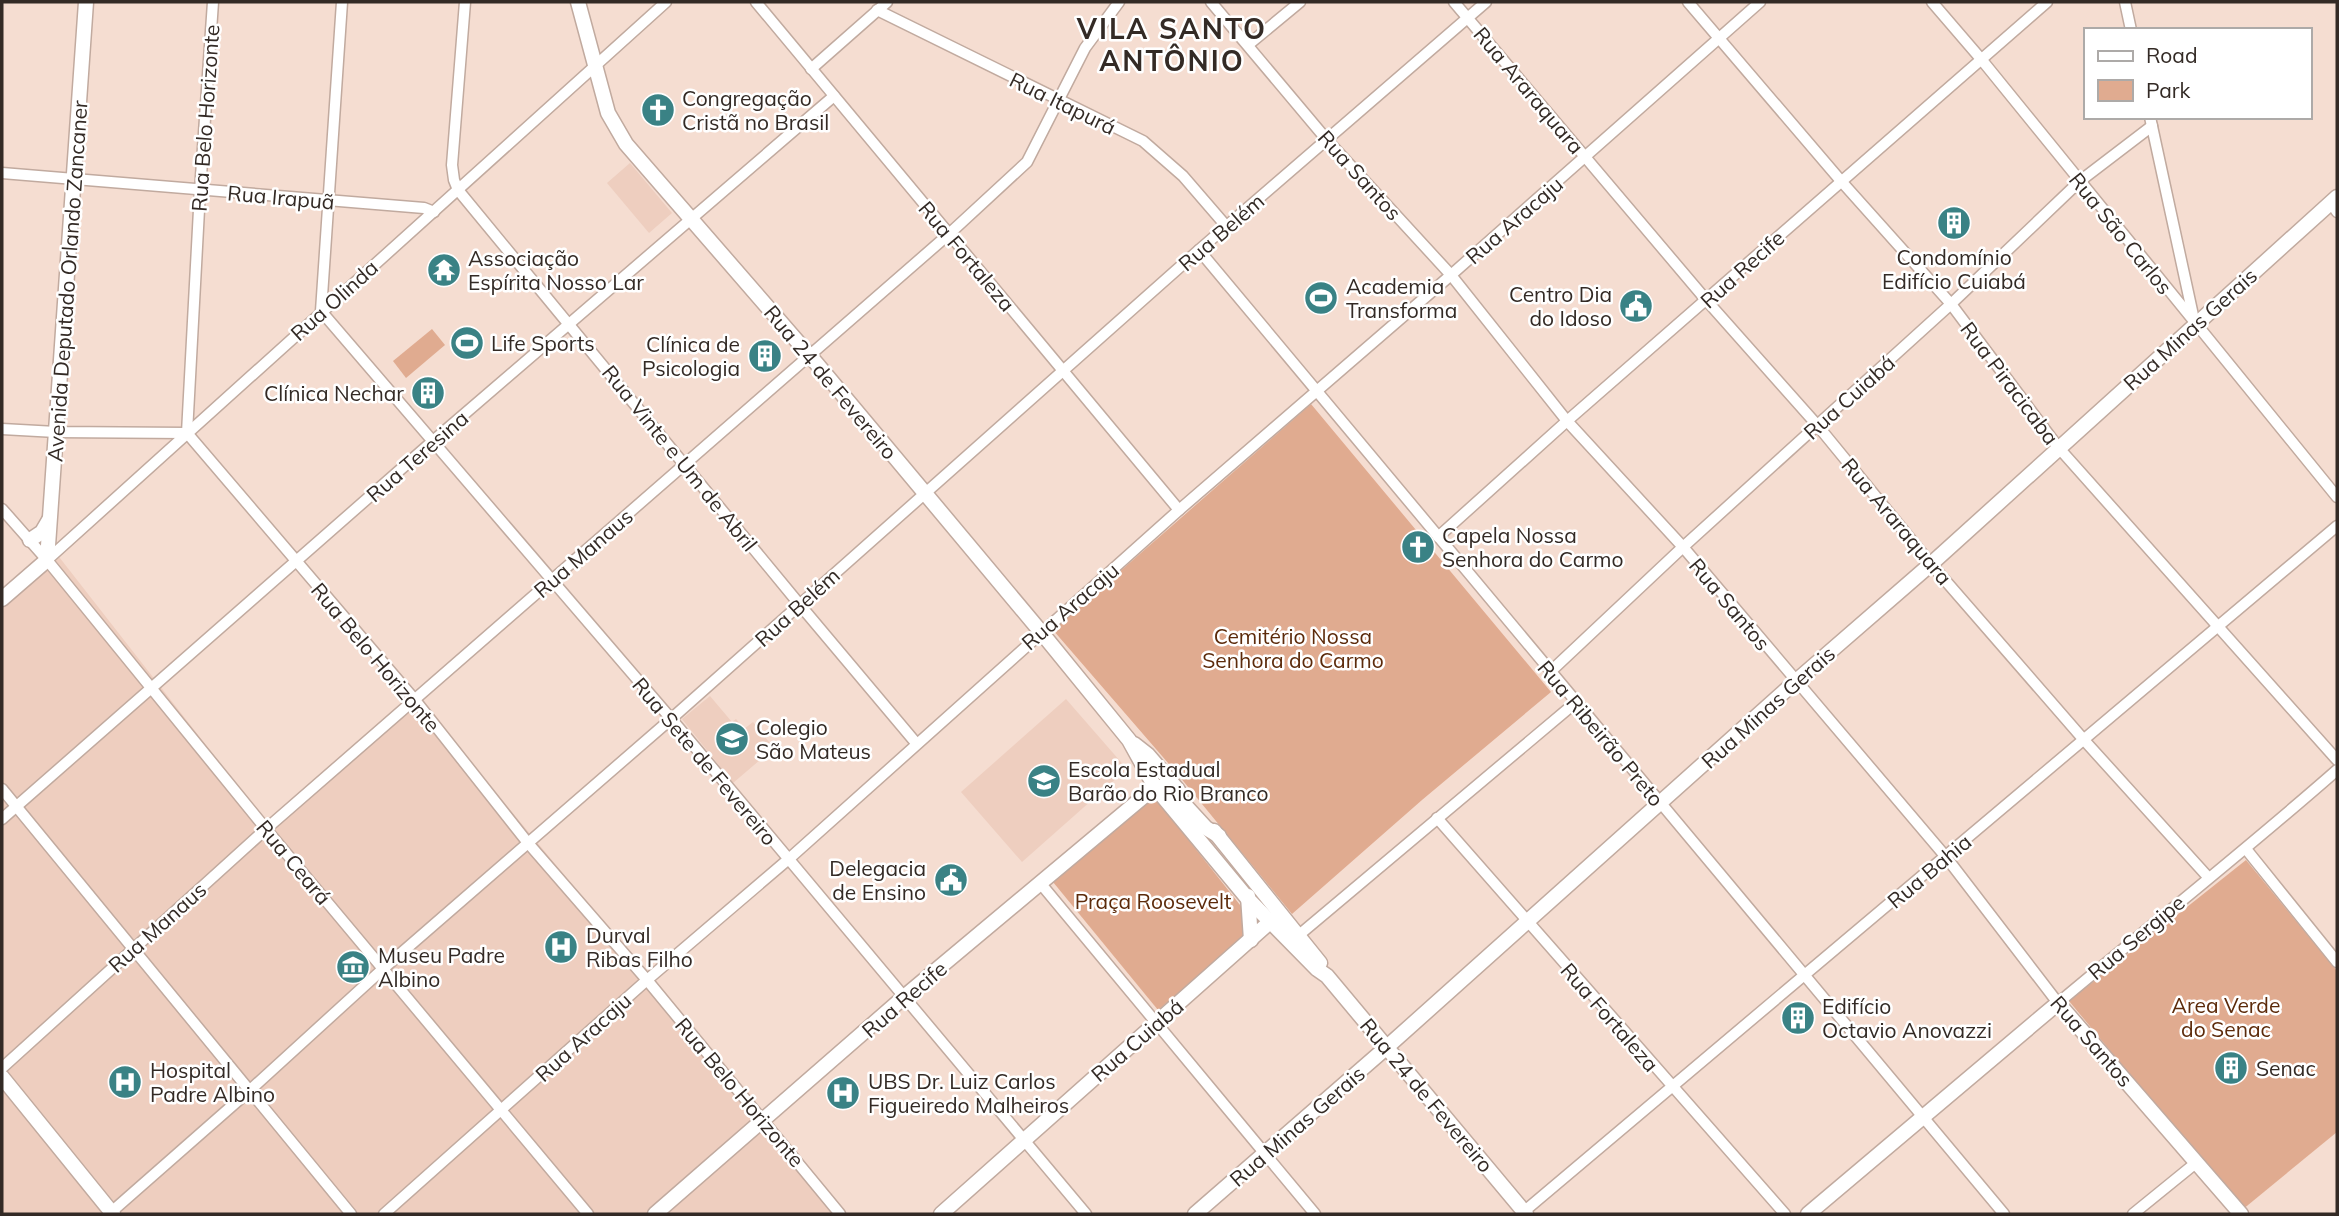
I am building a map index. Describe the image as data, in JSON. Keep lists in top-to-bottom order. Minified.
{"streets":{"main road":["Rua Santos","Rua Recife","Avenida Deputado Orlando Zancaner","Rua Olinda","Rua Minas Gerais","Rua 24 de Fevereiro","Rua Cuiabá","Rua Sergipe"],"street":["Rua Araraquara","Rua Itapurá","Rua Belo Horizonte","Rua Irapuã","Rua Aracaju","Rua Belém","Rua São Carlos","Rua Fortaleza","Rua Piracicaba","Rua Teresina","Rua Vinte e Um de Abril","Rua Manaus","Rua Ribeirão Preto","Rua Sete de Fevereiro","Rua Ceará","Rua Bahia"]},"crossings":[["Rua Araraquara","Rua Aracaju"],["Rua Araraquara","Rua Belém"],["Rua Araraquara","Rua Recife"],["Rua Araraquara","Rua Minas Gerais"],["Rua Araraquara","Rua Cuiabá"],["Rua Araraquara","Rua Bahia"],["Rua Araraquara","Rua Sergipe"],["Rua Itapurá","Rua Belém"],["Rua Itapurá","Rua Manaus"],["Rua Belo Horizonte","Rua Irapuã"],["Rua Belo Horizonte","Rua Aracaju"],["Rua Belo Horizonte","Rua Belém"],["Rua Belo Horizonte","Rua Recife"],["Rua Belo Horizonte","Rua Olinda"],["Rua Belo Horizonte","Rua Teresina"],["Rua Belo Horizonte","Rua Manaus"],["Rua Santos","Rua Aracaju"],["Rua Santos","Rua Belém"],["Rua Santos","Rua Recife"],["Rua Santos","Rua Minas Gerais"],["Rua Santos","Rua Cuiabá"],["Rua Santos","Rua Bahia"],["Rua Santos","Rua Sergipe"],["Rua Irapuã","Avenida Deputado Orlando Zancaner"],["Rua Irapuã","Rua Olinda"],["Rua Aracaju","Rua Fortaleza"],["Rua Aracaju","Rua 24 de Fevereiro"],["Rua Aracaju","Rua Piracicaba"],["Rua Aracaju","Rua Vinte e Um de Abril"],["Rua Aracaju","Rua Ribeirão Preto"],["Rua Aracaju","Rua Sete de Fevereiro"],["Rua Aracaju","Rua Ceará"],["Rua Belém","Rua Fortaleza"],["Rua Belém","Rua 24 de Fevereiro"],["Rua Belém","Rua Vinte e Um de Abril"],["Rua Belém","Rua Ribeirão Preto"],["Rua Belém","Rua Sete de Fevereiro"],["Rua Belém","Rua Ceará"],["Rua São Carlos","Rua Recife"],["Rua São Carlos","Rua Minas Gerais"],["Rua São Carlos","Rua Cuiabá"],["Rua Fortaleza","Rua Minas Gerais"],["Rua Fortaleza","Rua Teresina"],["Rua Fortaleza","Rua Manaus"],["Rua Fortaleza","Rua Bahia"],["Rua Recife","Rua 24 de Fevereiro"],["Rua Recife","Rua Piracicaba"],["Rua Recife","Rua Ribeirão Preto"],["Rua Recife","Rua Sete de Fevereiro"],["Avenida Deputado Orlando Zancaner","Rua Olinda"],["Avenida Deputado Orlando Zancaner","Rua Ceará"],["Rua Olinda","Rua 24 de Fevereiro"],["Rua Olinda","Rua Vinte e Um de Abril"],["Rua Olinda","Rua Sete de Fevereiro"],["Rua Olinda","Rua Ceará"],["Rua Minas Gerais","Rua 24 de Fevereiro"],["Rua Minas Gerais","Rua Piracicaba"],["Rua Minas Gerais","Rua Ribeirão Preto"],["Rua 24 de Fevereiro","Rua Cuiabá"],["Rua 24 de Fevereiro","Rua Teresina"],["Rua 24 de Fevereiro","Rua Manaus"],["Rua 24 de Fevereiro","Rua Bahia"],["Rua Piracicaba","Rua Cuiabá"],["Rua Piracicaba","Rua Bahia"],["Rua Cuiabá","Rua Ribeirão Preto"],["Rua Cuiabá","Rua Sete de Fevereiro"],["Rua Teresina","Rua Vinte e Um de Abril"],["Rua Teresina","Rua Sete de Fevereiro"],["Rua Teresina","Rua Ceará"],["Rua Vinte e Um de Abril","Rua Manaus"],["Rua Manaus","Rua Sete de Fevereiro"],["Rua Manaus","Rua Ceará"],["Rua Ribeirão Preto","Rua Bahia"],["Rua Ribeirão Preto","Rua Sergipe"]],"districts":["VILA SANTO ANTÔNIO"],"parks":["Cemitério Nossa Senhora do Carmo","Praça Roosevelt","Area Verde do Senac"],"places":{"church":["Congregação Cristã no Brasil","Capela Nossa Senhora do Carmo"],"building":["Condomínio Edifício Cuiabá","Clínica de Psicologia","Clínica Nechar","Edifício Octavio Anovazzi","Senac"],"temple":["Associação Espírita Nosso Lar"],"sports":["Academia Transforma","Life Sports"],"public building":["Centro Dia do Idoso","Delegacia de Ensino"],"school or university":["Colegio São Mateus","Escola Estadual Barão do Rio Branco"],"hospital":["Durval Ribas Filho","Hospital Padre Albino","UBS Dr. Luiz Carlos Figueiredo Malheiros"],"museum":["Museu Padre Albino"]},"legend":["Road","Park"]}
